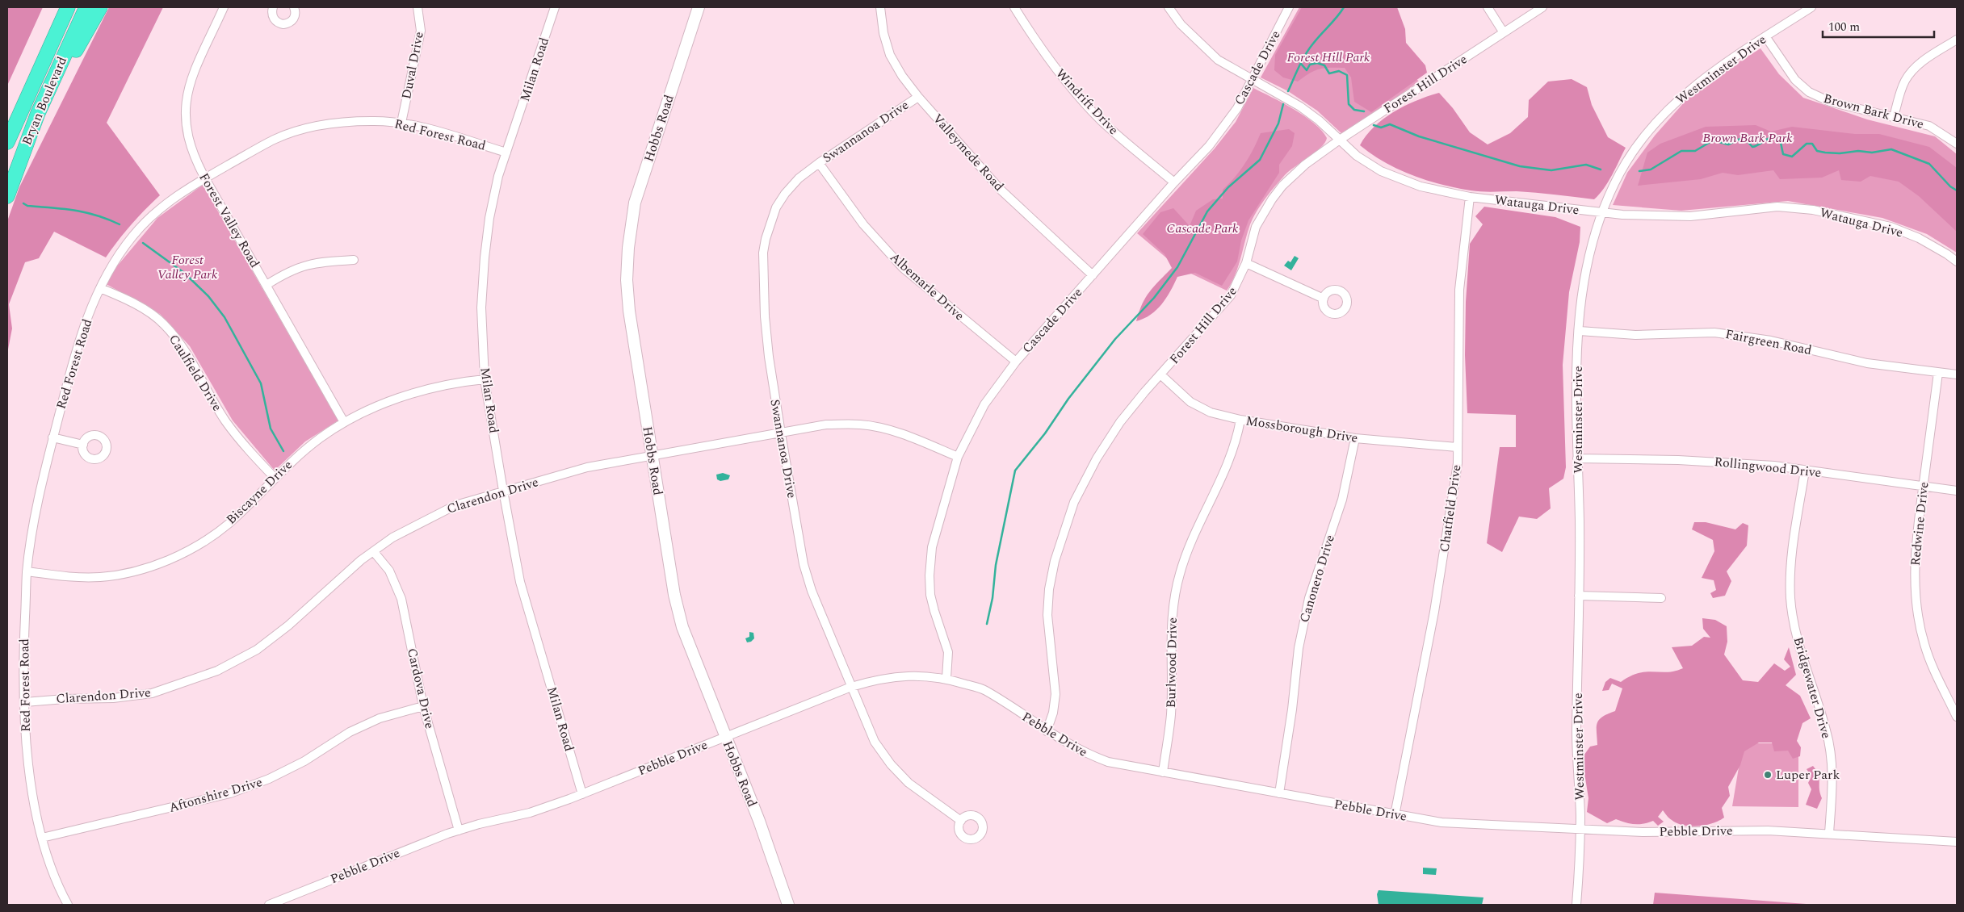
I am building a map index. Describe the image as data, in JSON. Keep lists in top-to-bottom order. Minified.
{"streets":{"highway":["Bryan Boulevard"],"street":["Duval Drive","Cascade Drive","Milan Road","Westminster Drive","Forest Hill Drive","Windrift Drive","Brown Bark Drive","Hobbs Road","Swannanoa Drive","Red Forest Road","Valleymede Road","Watauga Drive","Forest Valley Road","Albemarle Drive","Fairgreen Road","Caulfield Drive","Mossborough Drive","Rollingwood Drive","Biscayne Drive","Clarendon Drive","Chatfield Drive","Redwine Drive","Canonero Drive","Burlwood Drive","Bridgewater Drive","Cardova Drive","Pebble Drive","Aftonshire Drive"]},"crossings":[["Duval Drive","Red Forest Road"],["Cascade Drive","Windrift Drive"],["Cascade Drive","Valleymede Road"],["Cascade Drive","Watauga Drive"],["Cascade Drive","Albemarle Drive"],["Cascade Drive","Clarendon Drive"],["Cascade Drive","Pebble Drive"],["Milan Road","Red Forest Road"],["Milan Road","Biscayne Drive"],["Milan Road","Clarendon Drive"],["Milan Road","Pebble Drive"],["Westminster Drive","Brown Bark Drive"],["Westminster Drive","Watauga Drive"],["Westminster Drive","Fairgreen Road"],["Westminster Drive","Rollingwood Drive"],["Westminster Drive","Pebble Drive"],["Forest Hill Drive","Watauga Drive"],["Forest Hill Drive","Mossborough Drive"],["Forest Hill Drive","Pebble Drive"],["Hobbs Road","Clarendon Drive"],["Hobbs Road","Pebble Drive"],["Swannanoa Drive","Valleymede Road"],["Swannanoa Drive","Albemarle Drive"],["Swannanoa Drive","Clarendon Drive"],["Swannanoa Drive","Pebble Drive"],["Red Forest Road","Forest Valley Road"],["Red Forest Road","Caulfield Drive"],["Red Forest Road","Biscayne Drive"],["Red Forest Road","Clarendon Drive"],["Red Forest Road","Aftonshire Drive"],["Watauga Drive","Chatfield Drive"],["Forest Valley Road","Biscayne Drive"],["Fairgreen Road","Redwine Drive"],["Caulfield Drive","Biscayne Drive"],["Mossborough Drive","Chatfield Drive"],["Mossborough Drive","Canonero Drive"],["Mossborough Drive","Burlwood Drive"],["Rollingwood Drive","Redwine Drive"],["Rollingwood Drive","Bridgewater Drive"],["Clarendon Drive","Cardova Drive"],["Chatfield Drive","Pebble Drive"],["Canonero Drive","Pebble Drive"],["Burlwood Drive","Pebble Drive"],["Bridgewater Drive","Pebble Drive"],["Cardova Drive","Pebble Drive"],["Cardova Drive","Aftonshire Drive"]],"parks":["Forest Hill Park","Brown Bark Park","Cascade Park","Forest Valley Park"],"places":["Luper Park"],"scale_bar":"100 m"}
